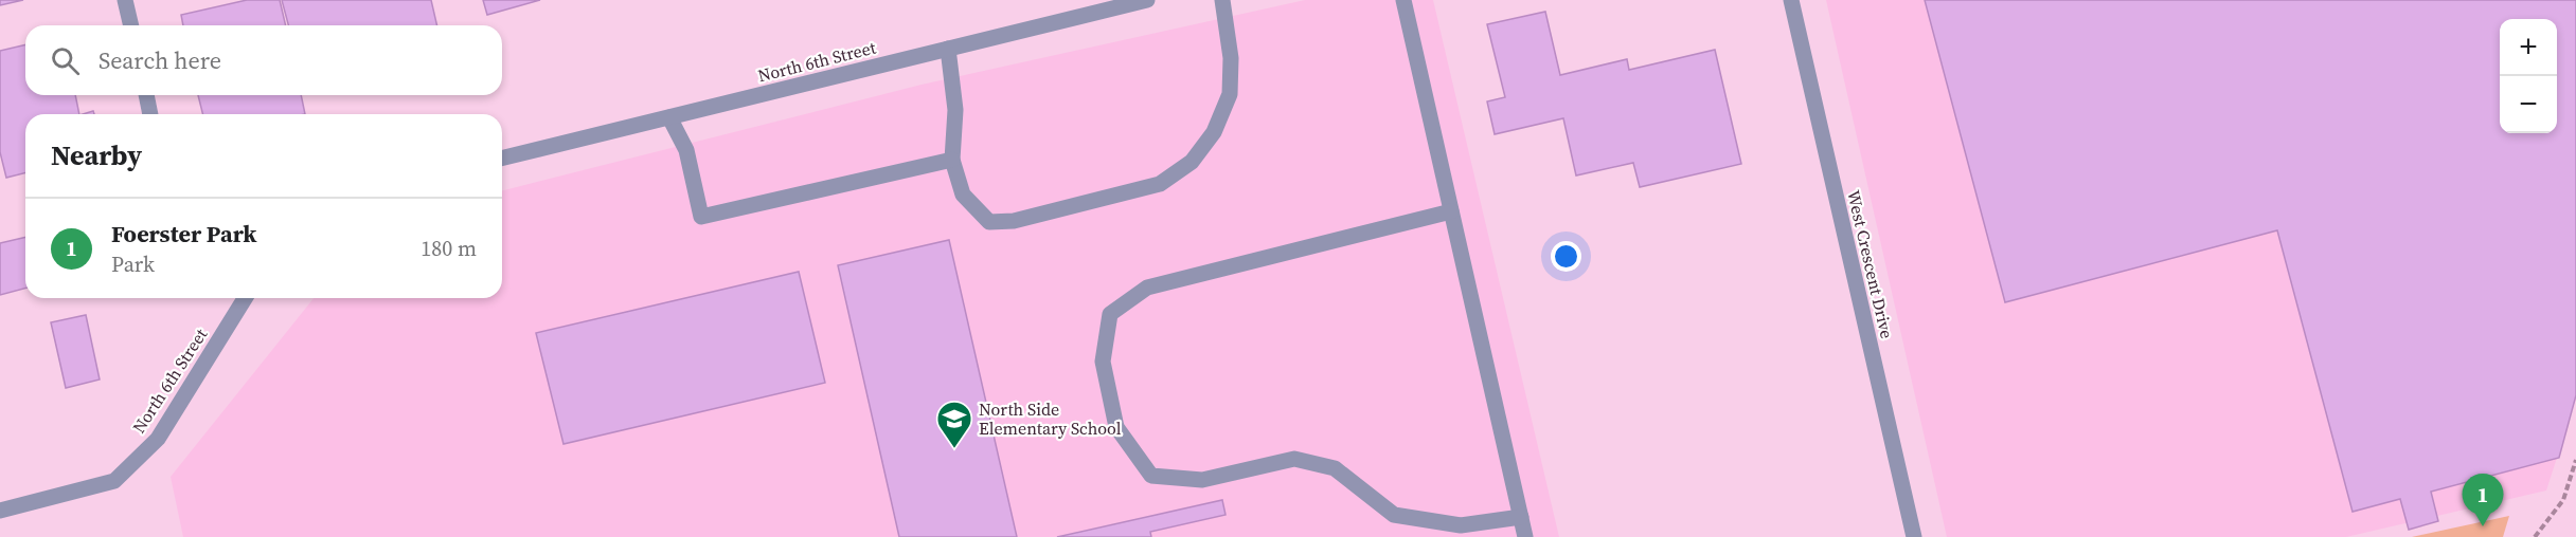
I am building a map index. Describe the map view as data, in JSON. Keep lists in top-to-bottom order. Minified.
{"streets":{"street":["North 6th Street","West Crescent Drive"]},"places":{"school or university":["North Side Elementary School"]},"page":{"map_buttons":["+","−"],"search":"Search here","heading":"Nearby","list":[{"mark":"1","name":"Foerster Park","note":"Park","value":"180 m"}],"pins":"1"}}
